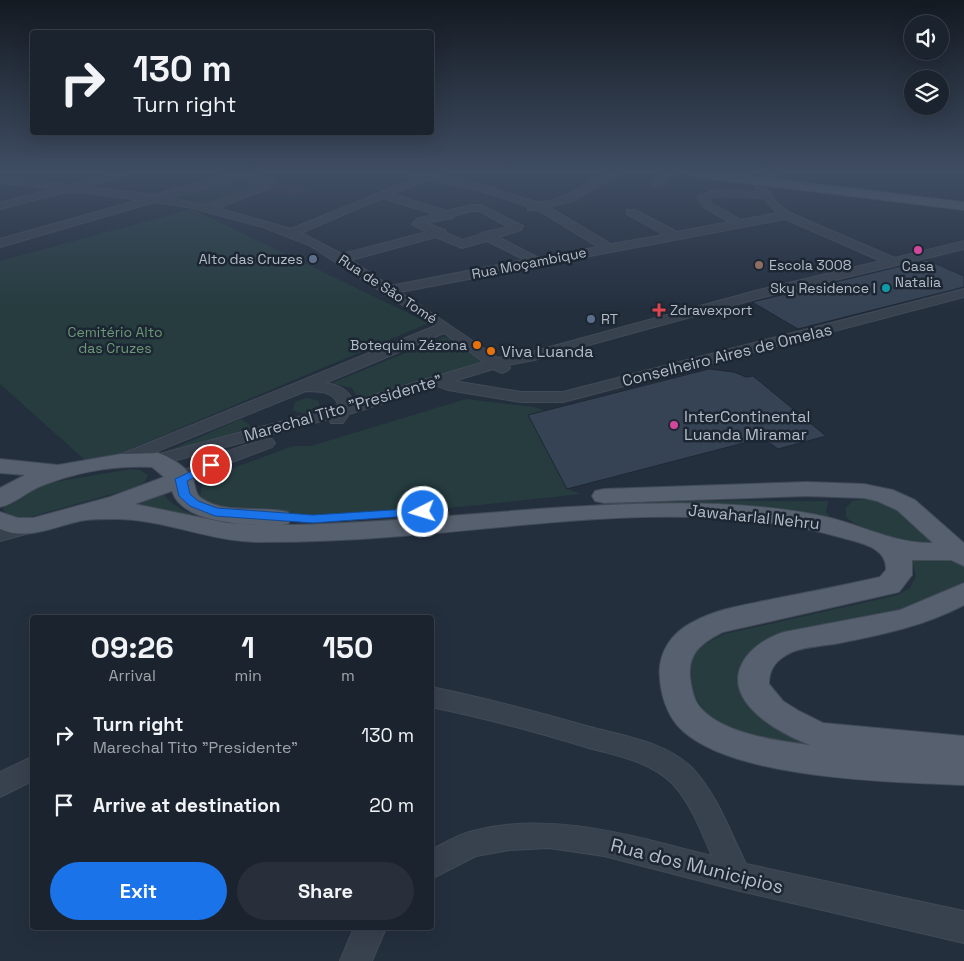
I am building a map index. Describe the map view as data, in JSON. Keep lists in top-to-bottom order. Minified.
{"streets":{"main road":["Jawaharlal Nehru"],"street":["Rua Moçambique","Rua de São Tomé","Conselheiro Aires de Omelas","Marechal Tito \"Presidente\"","Rua dos Municipios"]},"crossings":[["Rua Moçambique","Rua de São Tomé"],["Rua de São Tomé","Marechal Tito \"Presidente\""],["Conselheiro Aires de Omelas","Marechal Tito \"Presidente\""],["Marechal Tito \"Presidente\"","Jawaharlal Nehru"]],"parks":["Cemitério Alto das Cruzes"],"places":{"other":["Casa Natalia","Alto das Cruzes","Escola 3008","Sky Residence I","RT","Botequim Zézona","Viva Luanda","InterContinental Luanda Miramar"],"health":["Zdravexport"]},"page":{"turn":["130 m","Turn right"],"eta":["09:26","Arrival","1","min","150","m"],"list":[{"name":"Turn right","note":"Marechal Tito \"Presidente\"","value":"130 m"},{"name":"Arrive at destination","value":"20 m"}],"buttons":["Exit","Share"]}}
